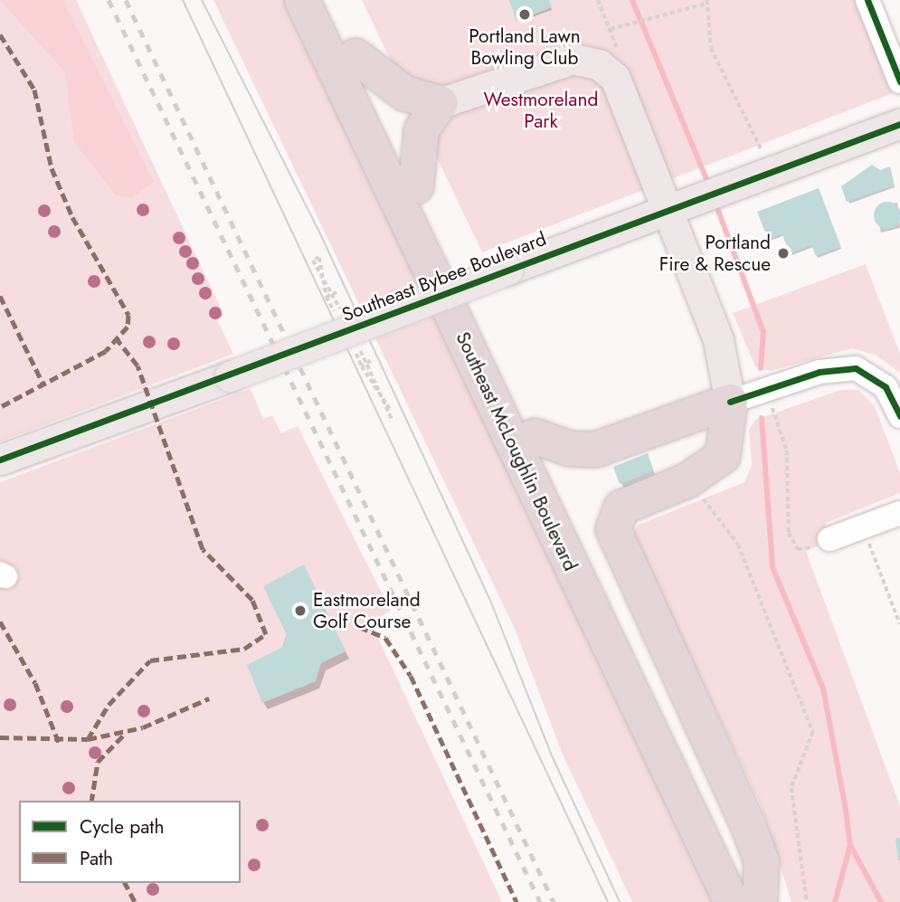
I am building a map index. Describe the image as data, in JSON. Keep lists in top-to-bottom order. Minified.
{"streets":{"highway":["Southeast McLoughlin Boulevard"],"main road":["Southeast Bybee Boulevard"]},"parks":["Westmoreland Park"],"places":["Portland Lawn Bowling Club","Portland Fire & Rescue","Eastmoreland Golf Course"],"legend":["Cycle path","Path"]}
